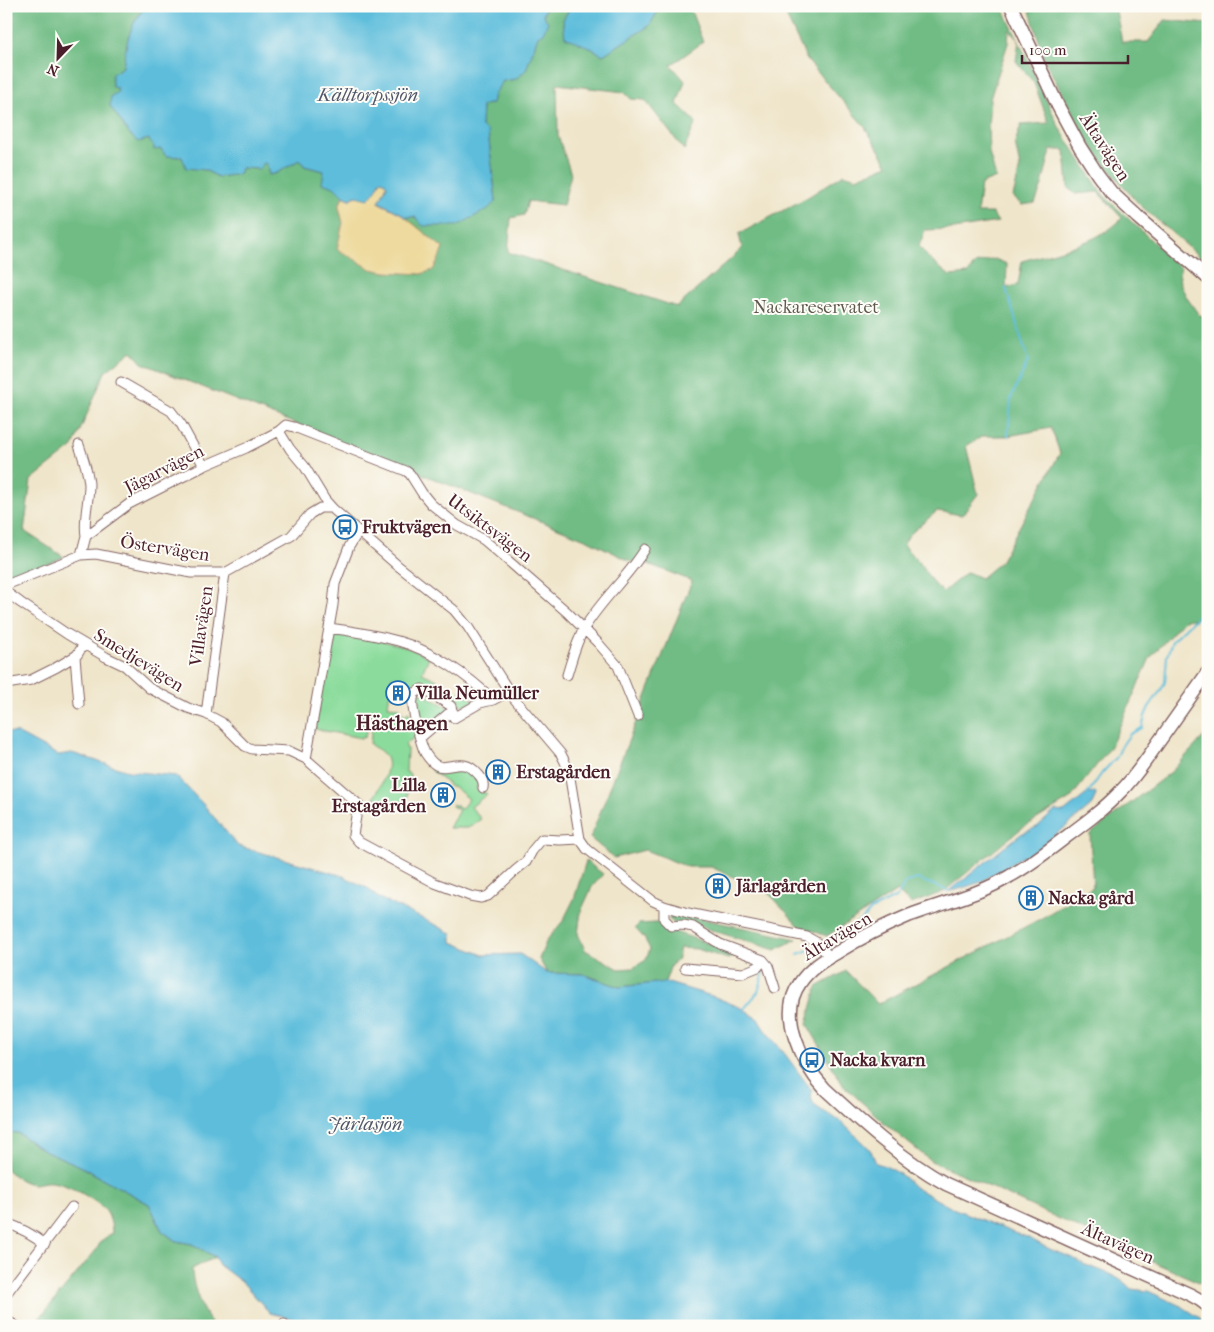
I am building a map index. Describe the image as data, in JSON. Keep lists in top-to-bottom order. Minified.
{"streets":{"main road":["Ältavägen"],"street":["Jägarvägen","Utsiktsvägen","Östervägen","Villavägen","Smedjevägen"]},"crossings":[["Jägarvägen","Utsiktsvägen"],["Östervägen","Villavägen"],["Villavägen","Smedjevägen"]],"districts":["Hästhagen"],"water":["Källtorpssjön","Järlasjön"],"parks":["Nackareservatet"],"places":{"bus stop":["Fruktvägen","Nacka kvarn"],"building":["Villa Neumüller","Erstagården","Lilla Erstagården","Järlagården","Nacka gård"]},"scale_bar":"100 m","north":"bottom left"}
